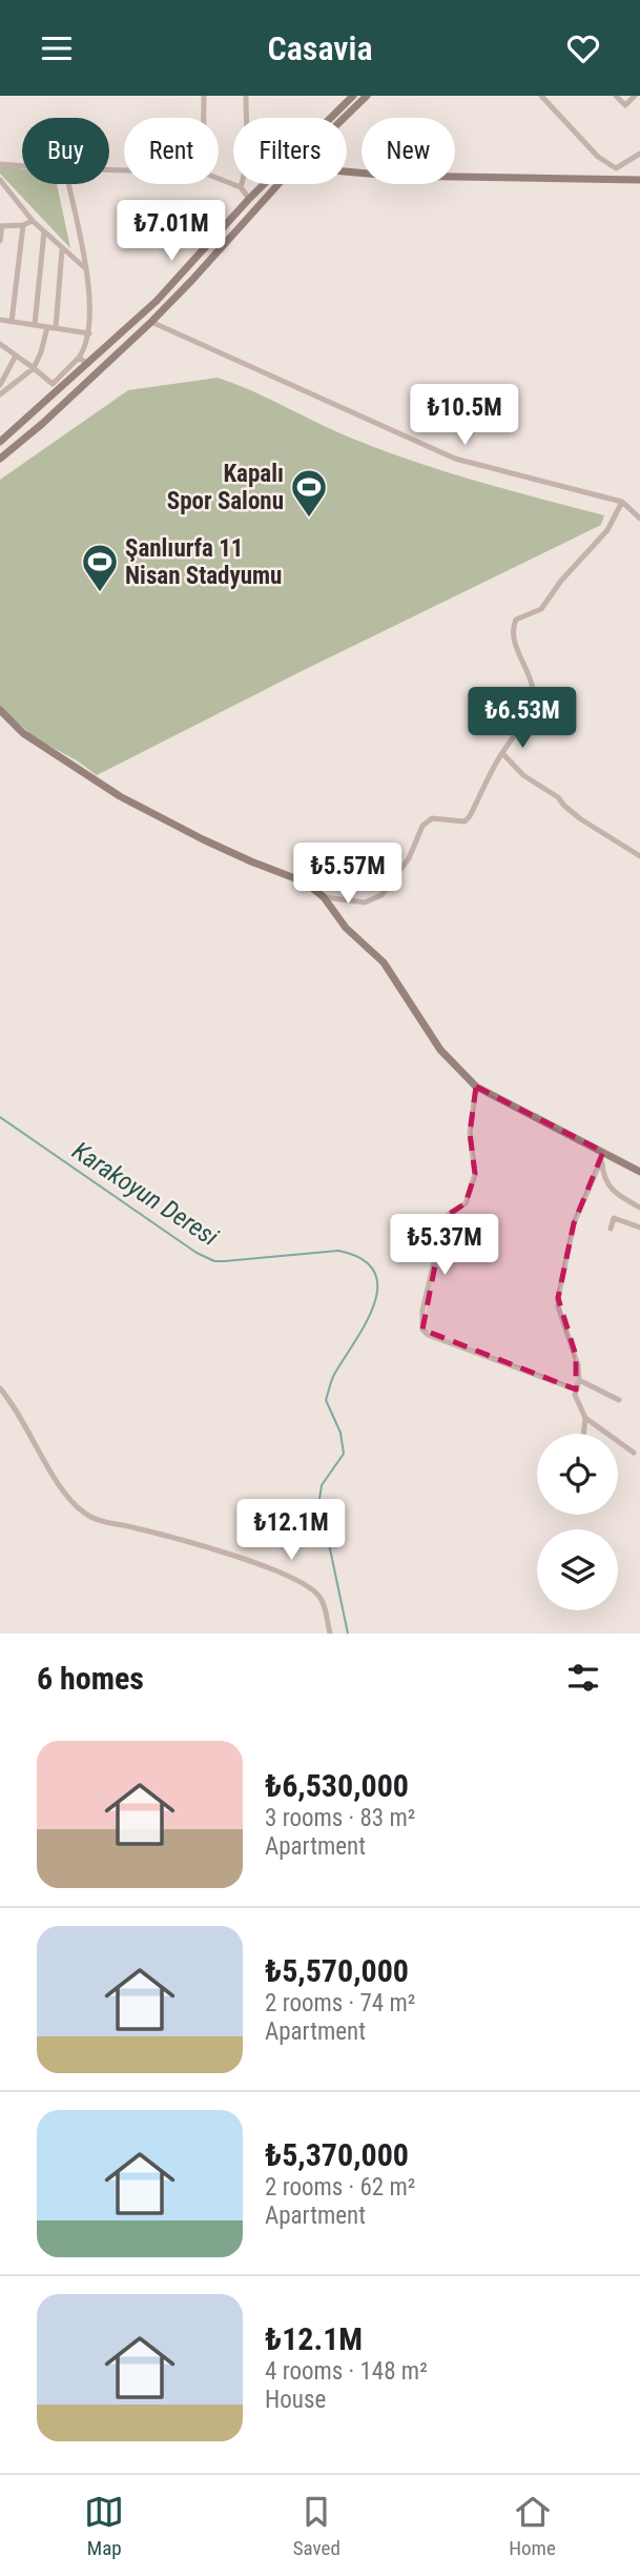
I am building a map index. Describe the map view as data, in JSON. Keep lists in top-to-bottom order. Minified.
{"water":["Karakoyun Deresi"],"places":{"sports":["Kapalı Spor Salonu","Şanlıurfa 11 Nisan Stadyumu"]},"page":{"header":"Casavia","chip":["Buy","Rent","Filters","New"],"price":["₺7.01M","₺10.5M","₺6.53M","₺5.57M","₺5.37M","₺12.1M"],"heading":"6 homes","list":[{"name":"₺6,530,000","note":"3 rooms · 83 m² · Apartment"},{"name":"₺5,570,000","note":"2 rooms · 74 m² · Apartment"},{"name":"₺5,370,000","note":"2 rooms · 62 m² · Apartment"},{"name":"₺12.1M","note":"4 rooms · 148 m² · House"}],"tabs":["Map","Saved","Home"]}}
